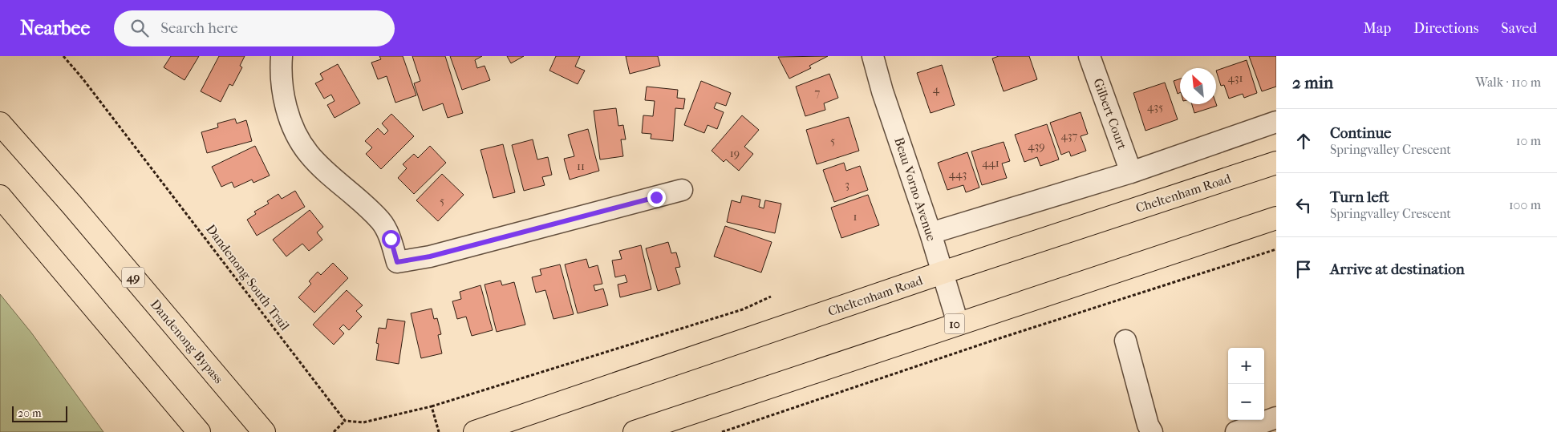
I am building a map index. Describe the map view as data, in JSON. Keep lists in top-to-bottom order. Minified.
{"streets":{"main road":["Cheltenham Road","49","10","Dandenong Bypass"],"street":["Gilbert Court","Beau Vorno Avenue"],"path":["Dandenong South Trail"]},"crossings":[["Beau Vorno Avenue","Cheltenham Road"],["Beau Vorno Avenue","10"]],"house_numbers":["431","4","7","435","437","5","439","19","441","11","443","3","5","1"],"scale_bar":"20 m","north":"top left","page":{"header":"Nearbee","search":"Search here","nav":["Map","Directions","Saved"],"heading":["2 min","Walk · 110 m"],"list":[["Continue","Springvalley Crescent","10 m"],["Turn left","Springvalley Crescent","100 m"],"Arrive at destination"],"map_buttons":["+","−"],"scale":"20 m"}}
